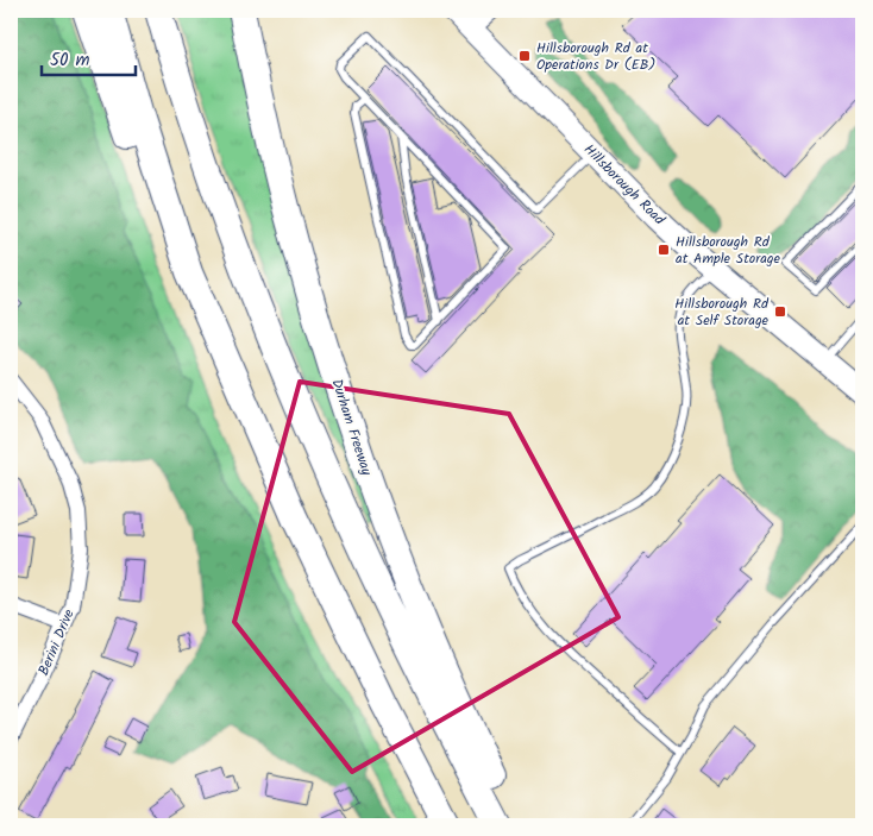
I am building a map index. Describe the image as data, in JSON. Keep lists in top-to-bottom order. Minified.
{"streets":{"highway":["Durham Freeway"],"main road":["Hillsborough Road"],"street":["Berini Drive"]},"places":{"transit":["Hillsborough Rd at Operations Dr (EB)","Hillsborough Rd at Ample Storage","Hillsborough Rd at Self Storage"]},"scale_bar":"50 m"}
